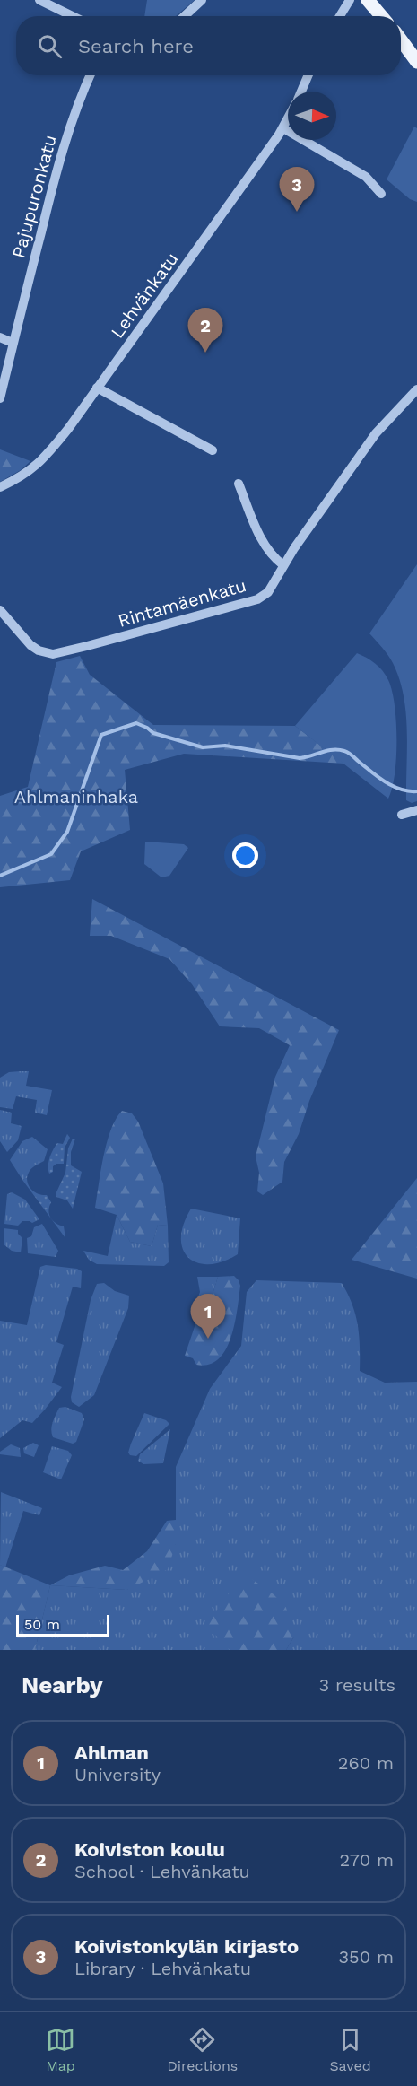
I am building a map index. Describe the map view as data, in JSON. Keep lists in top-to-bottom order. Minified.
{"streets":{"street":["Pajupuronkatu","Lehvänkatu","Rintamäenkatu"]},"parks":["Ahlmaninhaka"],"scale_bar":"50 m","north":"right","page":{"search":"Search here","pins":["3","2","1"],"scale":"50 m","heading":["Nearby","3 results"],"list":[{"mark":"1","name":"Ahlman","note":"University","value":"260 m"},{"mark":"2","name":"Koiviston koulu","note":"School · Lehvänkatu","value":"270 m"},{"mark":"3","name":"Koivistonkylän kirjasto","note":"Library · Lehvänkatu","value":"350 m"}],"nav":["Map","Directions","Saved"]}}
